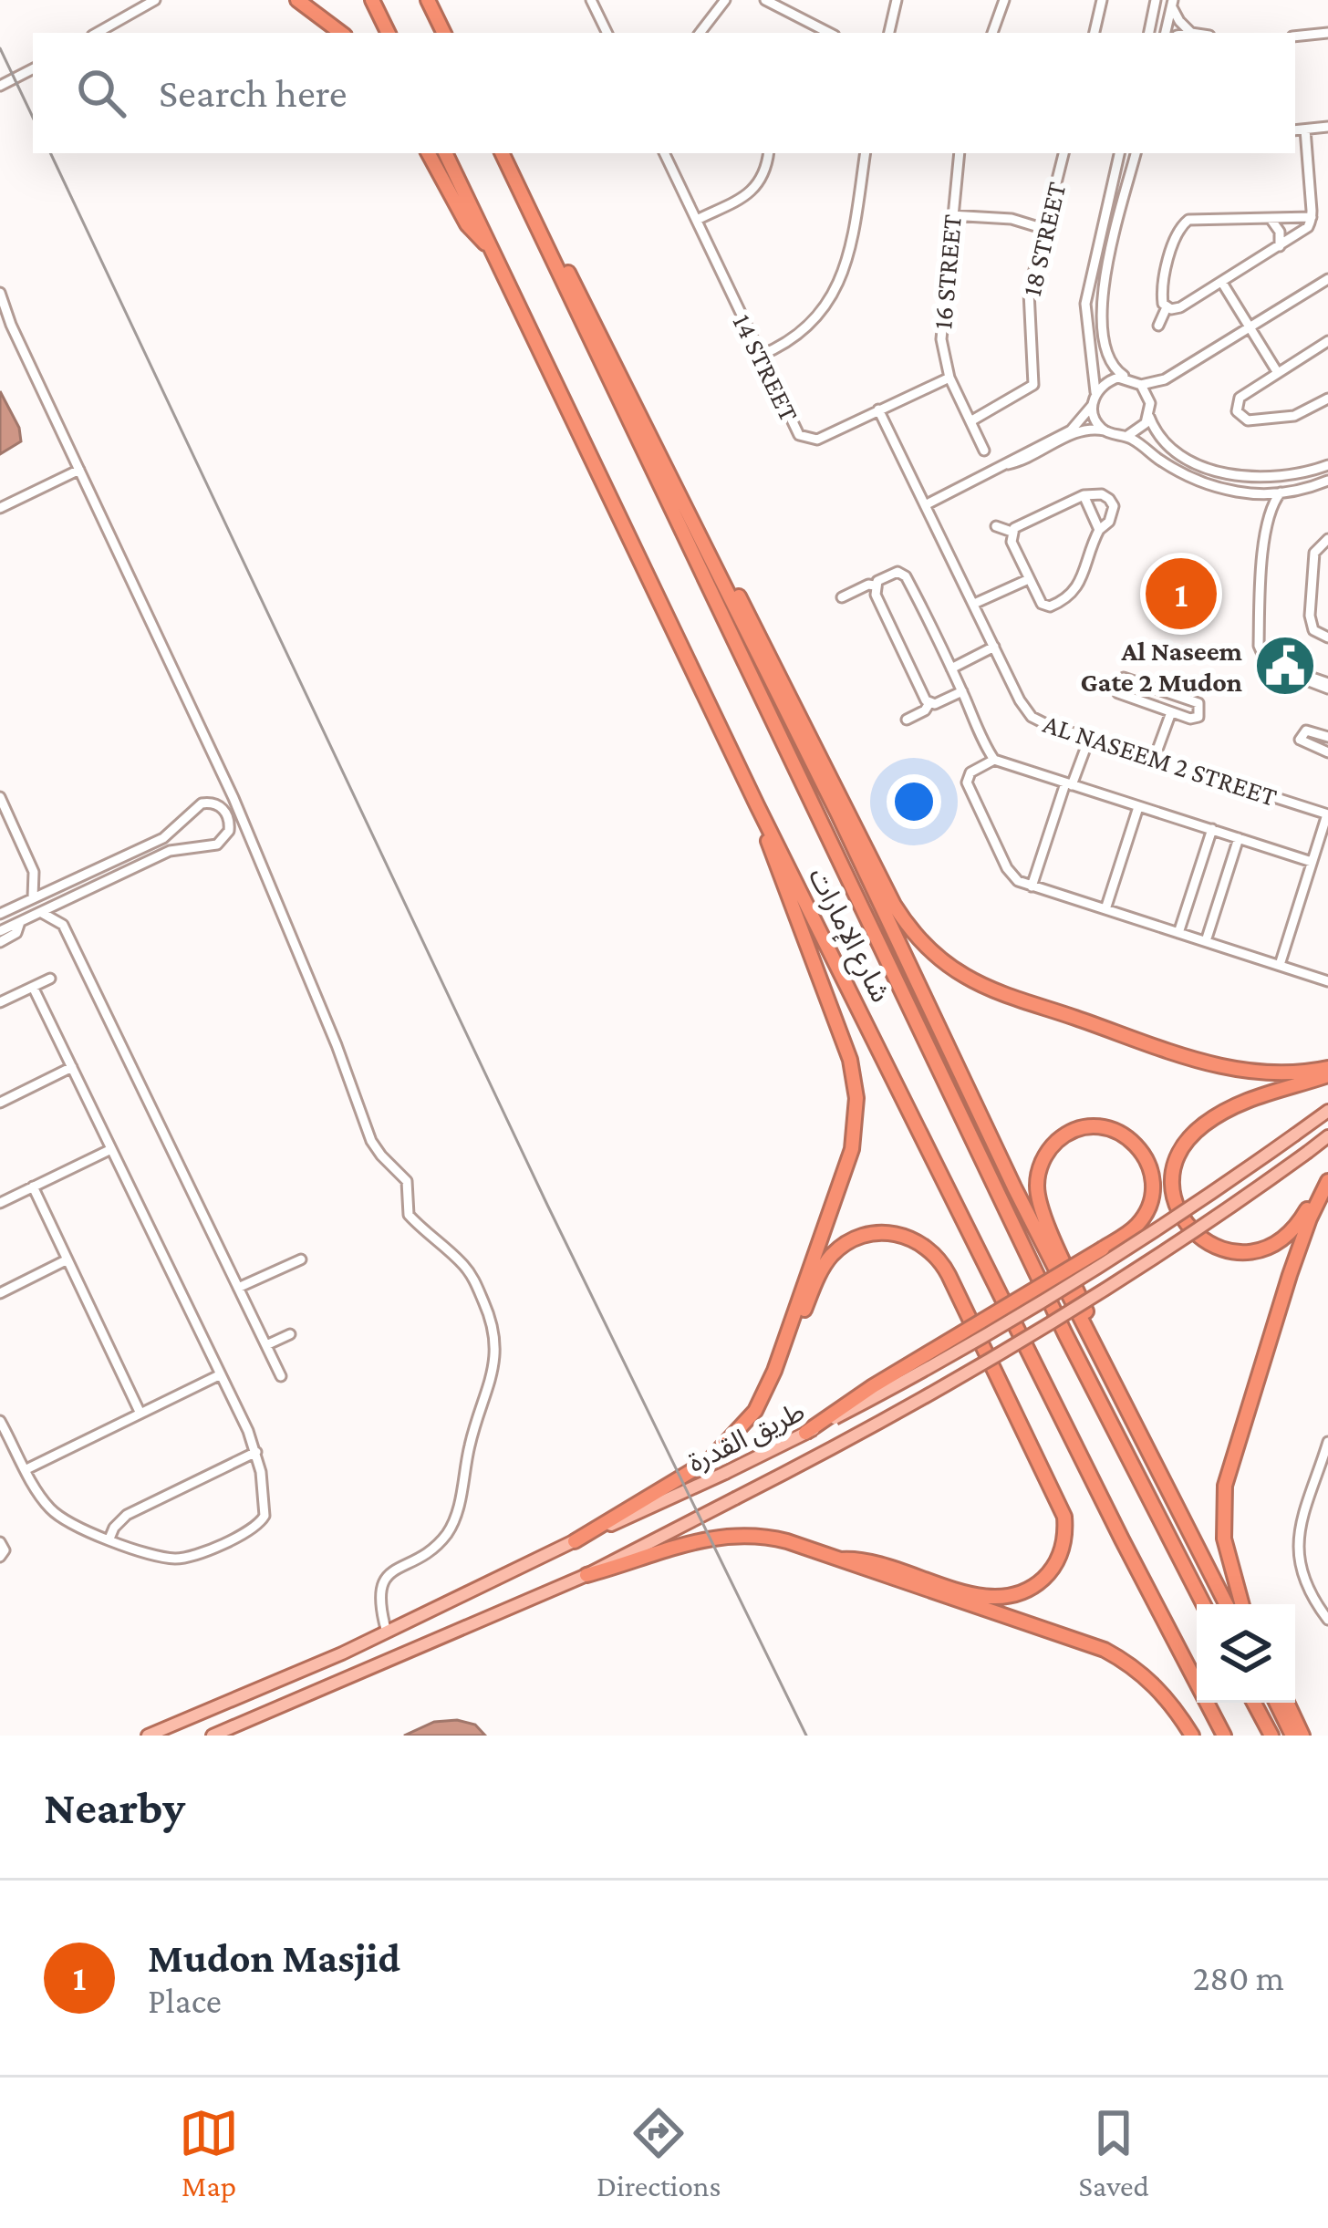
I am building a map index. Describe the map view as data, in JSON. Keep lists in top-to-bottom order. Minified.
{"streets":{"highway":["شارع الإمارات"],"main road":["طريق القدرة"],"street":["18 STREET","16 STREET","14 STREET","AL NASEEM 2 STREET"]},"crossings":[["18 STREET","16 STREET"],["16 STREET","14 STREET"],["14 STREET","AL NASEEM 2 STREET"]],"places":{"public building":["Al Naseem Gate 2 Mudon"]},"page":{"search":"Search here","pins":"1","heading":"Nearby","list":[{"mark":"1","name":"Mudon Masjid","note":"Place","value":"280 m"}],"nav":["Map","Directions","Saved"]}}
